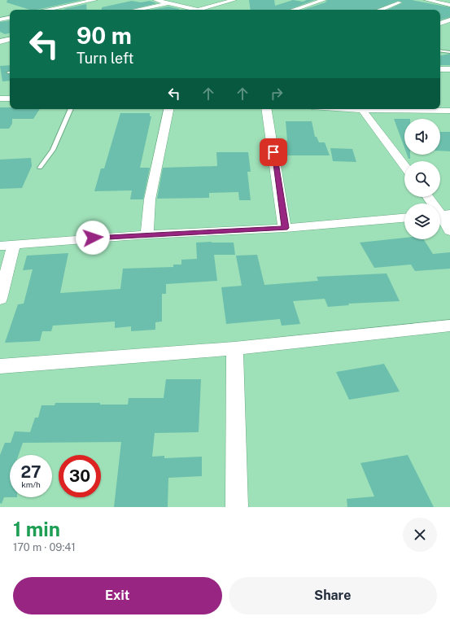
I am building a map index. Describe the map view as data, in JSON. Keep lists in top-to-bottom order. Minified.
{"page":{"turn":["90 m","Turn left"],"speed":"27 km/h","limit":"30","heading":["1 min","170 m · 09:41"],"buttons":["Exit","Share"]}}
